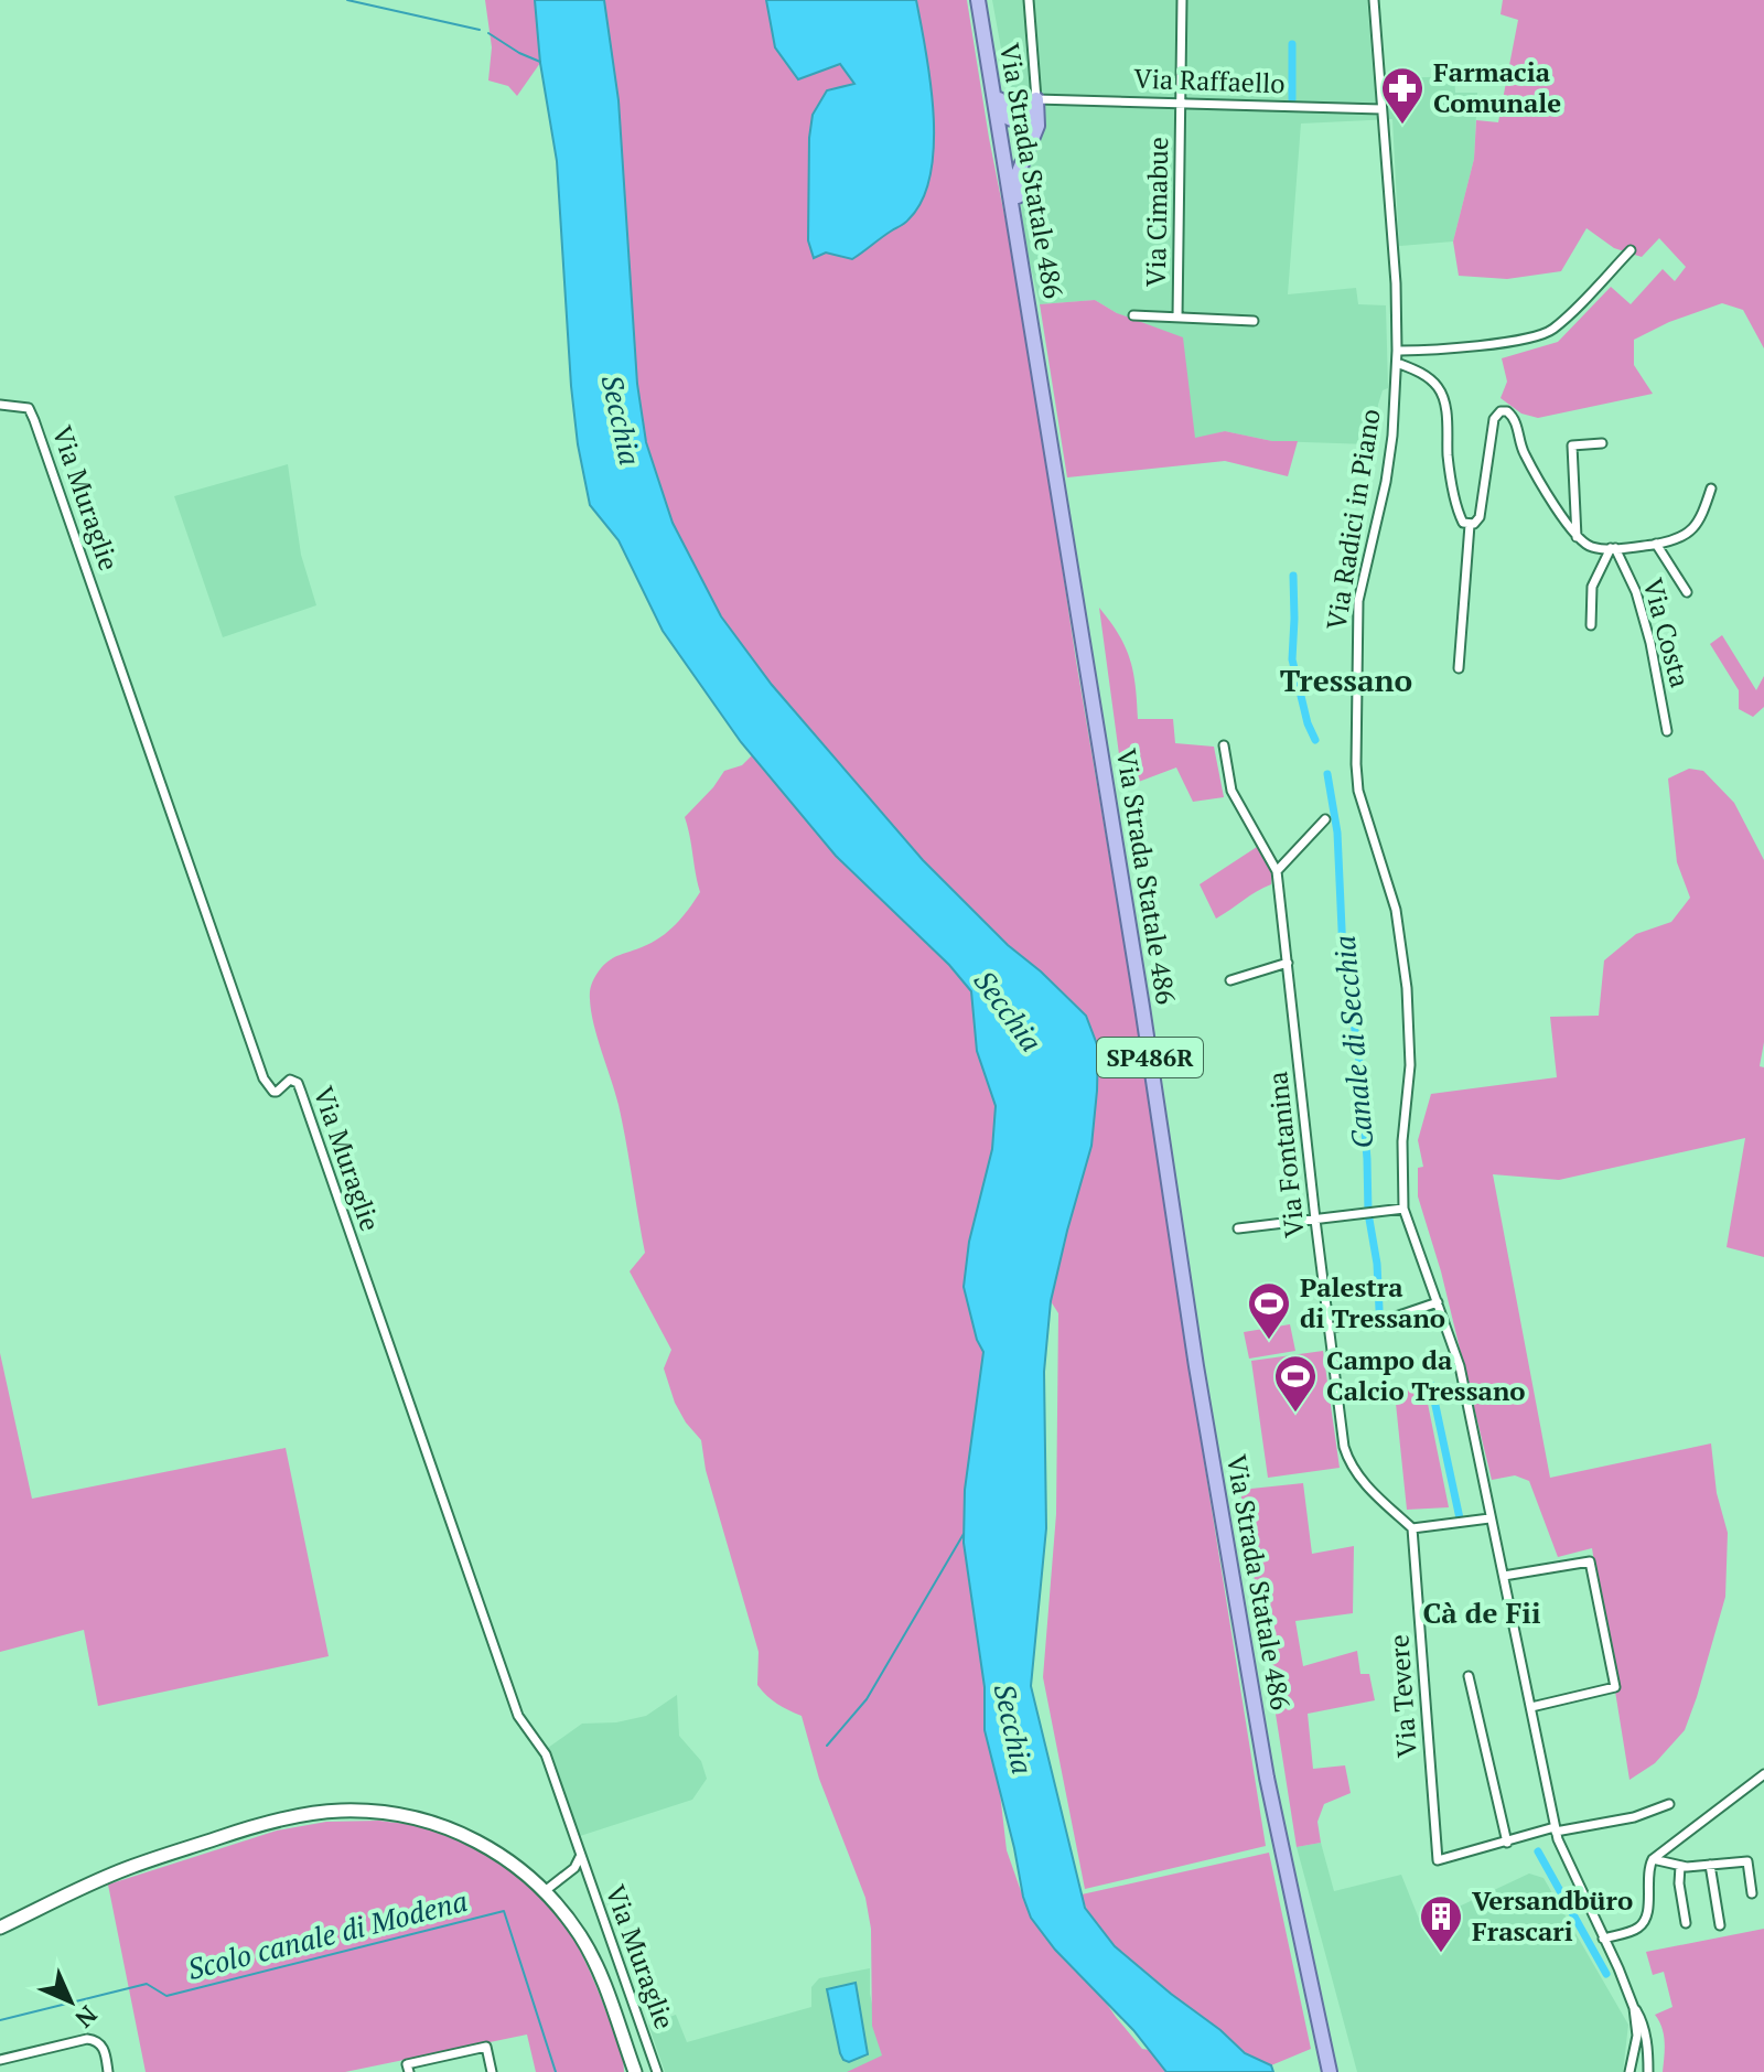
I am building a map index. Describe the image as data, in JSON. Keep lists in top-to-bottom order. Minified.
{"streets":{"main road":["Via Strada Statale 486","SP486R"],"street":["Via Raffaello","Via Cimabue","Via Muraglie","Via Radici in Piano","Via Costa","Via Fontanina","Via Tevere"]},"crossings":[["Via Raffaello","Via Cimabue"],["Via Raffaello","Via Radici in Piano"],["Via Fontanina","Via Tevere"]],"districts":["Tressano","Cà de Fii"],"water":["Secchia","Canale di Secchia","Scolo canale di Modena"],"places":{"pharmacy":["Farmacia Comunale"],"sports":["Palestra di Tressano","Campo da Calcio Tressano"],"building":["Versandbüro Frascari"]},"north":"bottom right"}
